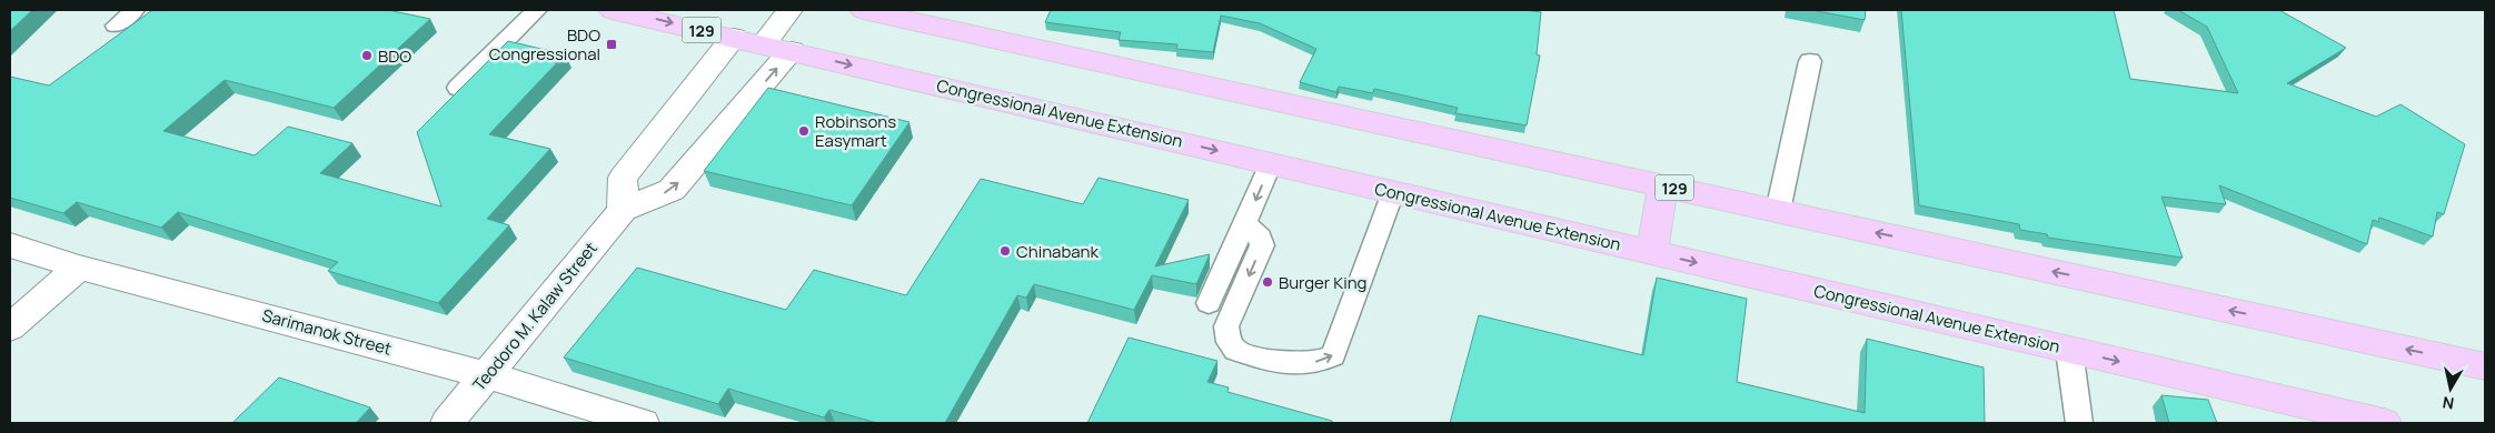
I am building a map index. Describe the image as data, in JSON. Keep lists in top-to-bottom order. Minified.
{"streets":{"main road":["129","Congressional Avenue Extension"],"street":["Teodoro M. Kalaw Street","Sarimanok Street"]},"crossings":[["Congressional Avenue Extension","Teodoro M. Kalaw Street"],["Teodoro M. Kalaw Street","Sarimanok Street"]],"places":{"transit":["BDO Congressional"],"other":["BDO","Robinsons Easymart","Chinabank","Burger King"]},"north":"bottom"}
